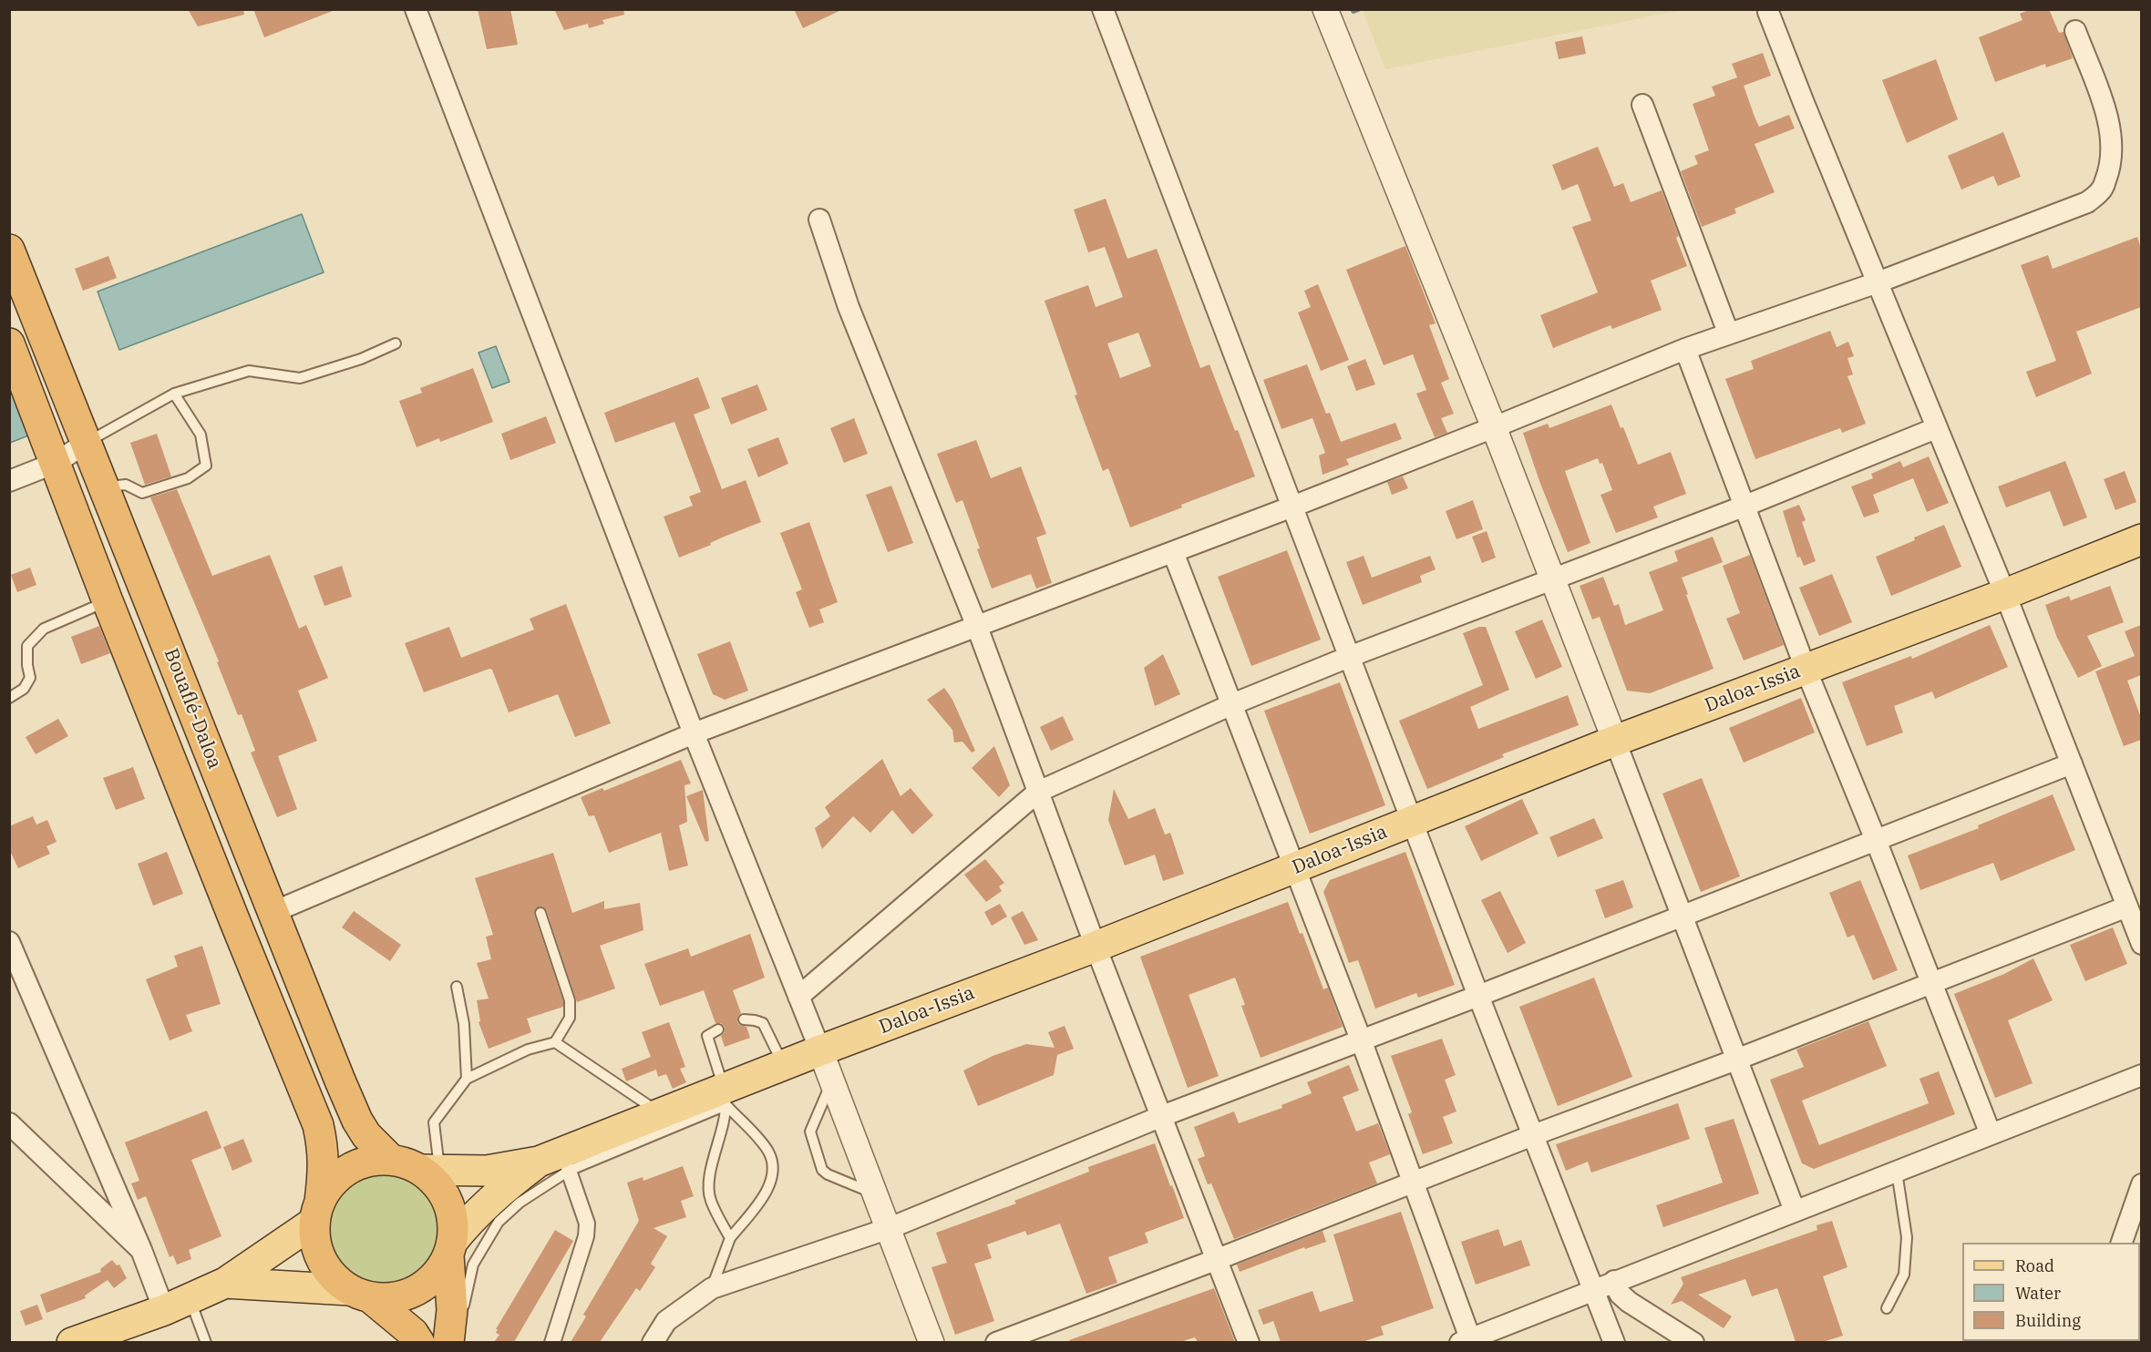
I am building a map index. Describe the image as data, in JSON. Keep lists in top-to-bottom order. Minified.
{"streets":{"highway":["Bouaflé-Daloa"],"main road":["Daloa-Issia"]},"legend":["Road","Water","Building"]}
